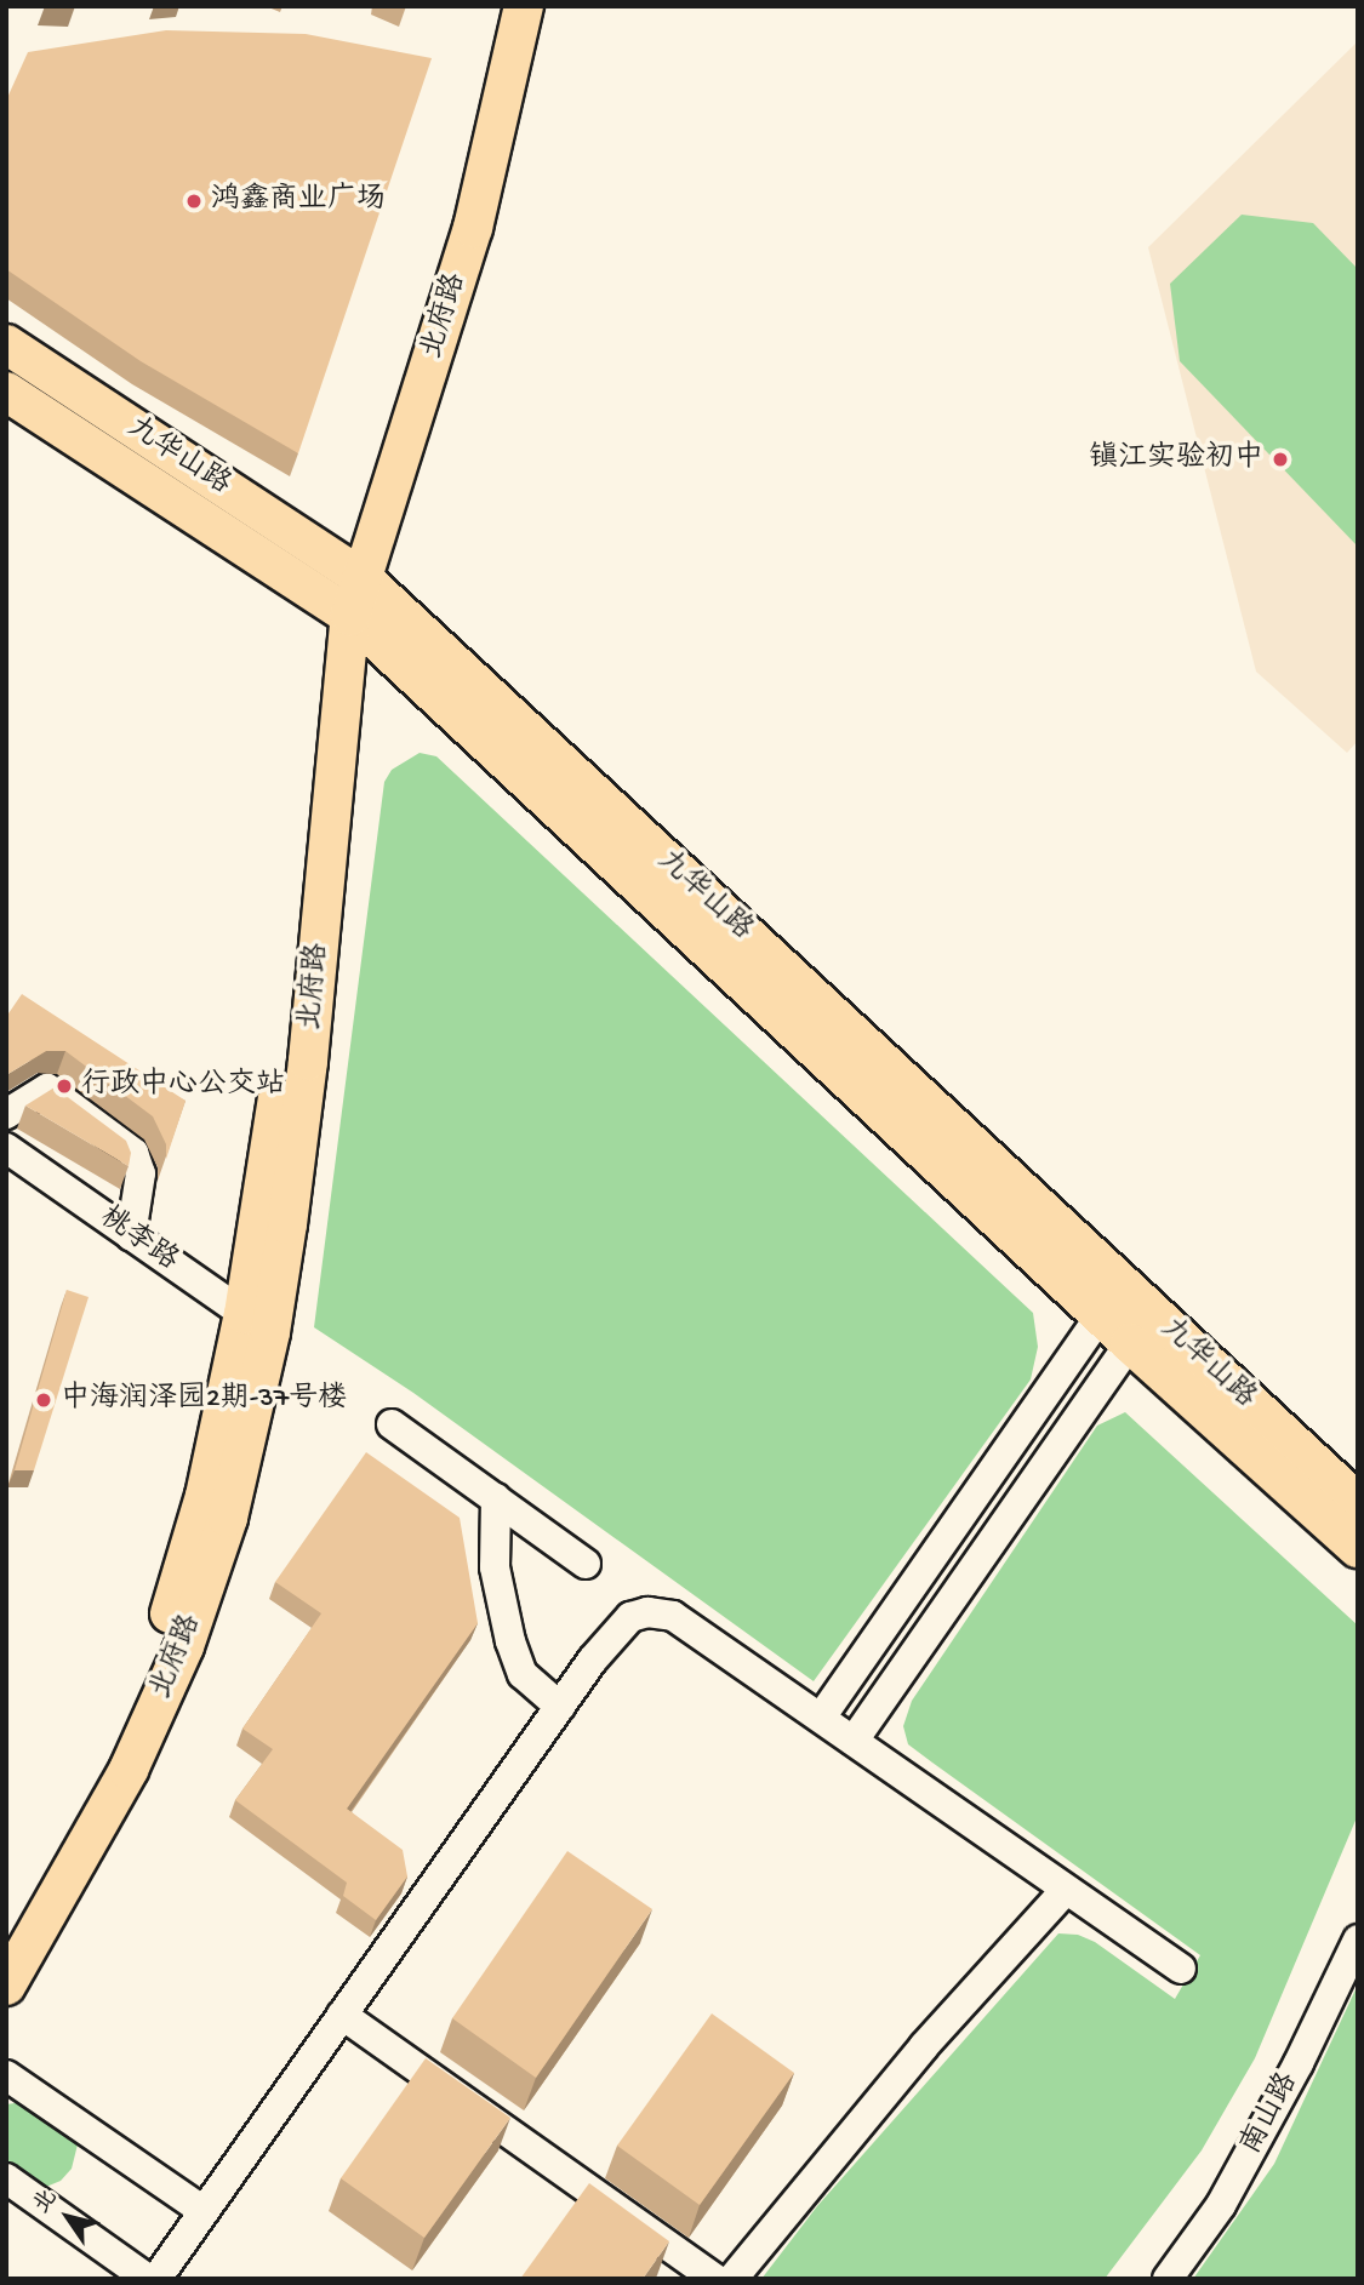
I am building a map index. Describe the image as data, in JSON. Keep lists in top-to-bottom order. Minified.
{"streets":{"main road":["北府路","九华山路"],"street":["桃李路","南山路"]},"crossings":[["北府路","九华山路"],["北府路","桃李路"]],"places":["鸿鑫商业广场","镇江实验初中","行政中心公交站","中海润泽园2期-37号楼"],"north":"top left"}
